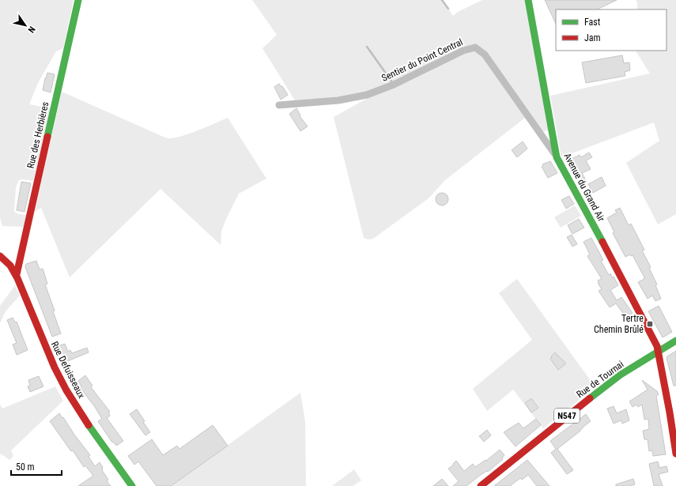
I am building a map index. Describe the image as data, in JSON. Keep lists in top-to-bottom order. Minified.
{"streets":{"street":["Sentier du Point Central","Rue des Herbières","Avenue du Grand Air","Rue Defuisseaux","Rue de Tournai","N547"]},"crossings":[["Sentier du Point Central","Avenue du Grand Air"],["Rue des Herbières","Rue Defuisseaux"],["Avenue du Grand Air","Rue de Tournai"]],"places":{"transit":["Tertre Chemin Brûlé"]},"legend":["Fast","Jam"],"scale_bar":"50 m","north":"bottom right"}
